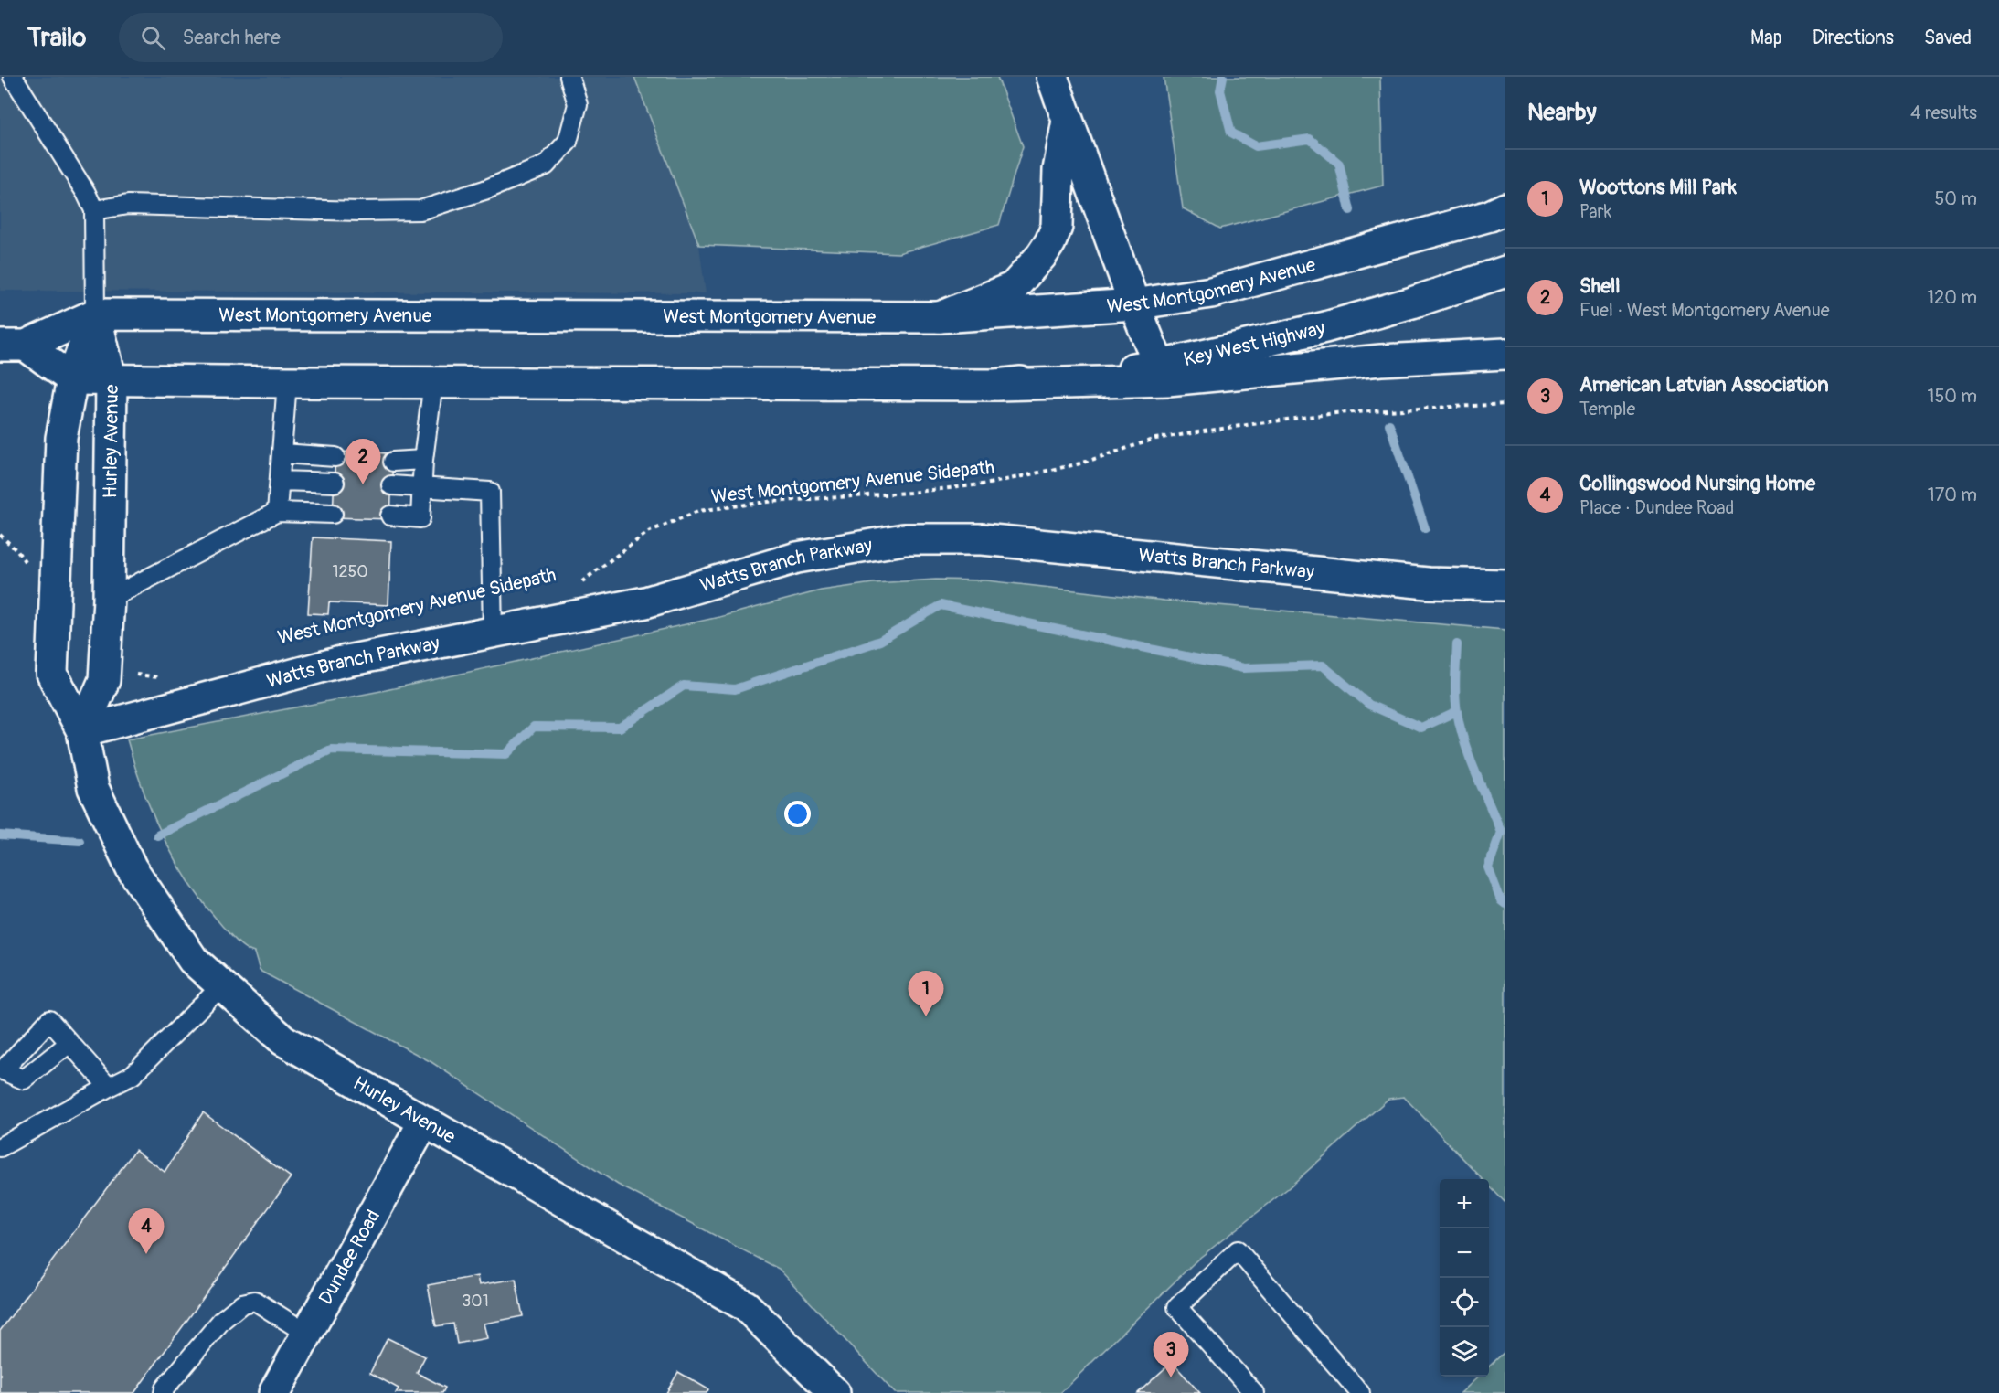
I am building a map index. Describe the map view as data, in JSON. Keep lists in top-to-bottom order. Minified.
{"streets":{"main road":["West Montgomery Avenue","Key West Highway","Hurley Avenue","Watts Branch Parkway","Dundee Road"],"path":["West Montgomery Avenue Sidepath"]},"crossings":[["West Montgomery Avenue","Hurley Avenue"],["Hurley Avenue","Watts Branch Parkway"],["Hurley Avenue","Dundee Road"]],"house_numbers":["1250","301"],"page":{"header":"Trailo","search":"Search here","nav":["Map","Directions","Saved"],"heading":["Nearby","4 results"],"list":[{"mark":"1","name":"Woottons Mill Park","note":"Park","value":"50 m"},{"mark":"2","name":"Shell","note":"Fuel · West Montgomery Avenue","value":"120 m"},{"mark":"3","name":"American Latvian Association","note":"Temple","value":"150 m"},{"mark":"4","name":"Collingswood Nursing Home","note":"Place · Dundee Road","value":"170 m"}],"pins":["2","1","4","3"],"map_buttons":["+","−"]}}
